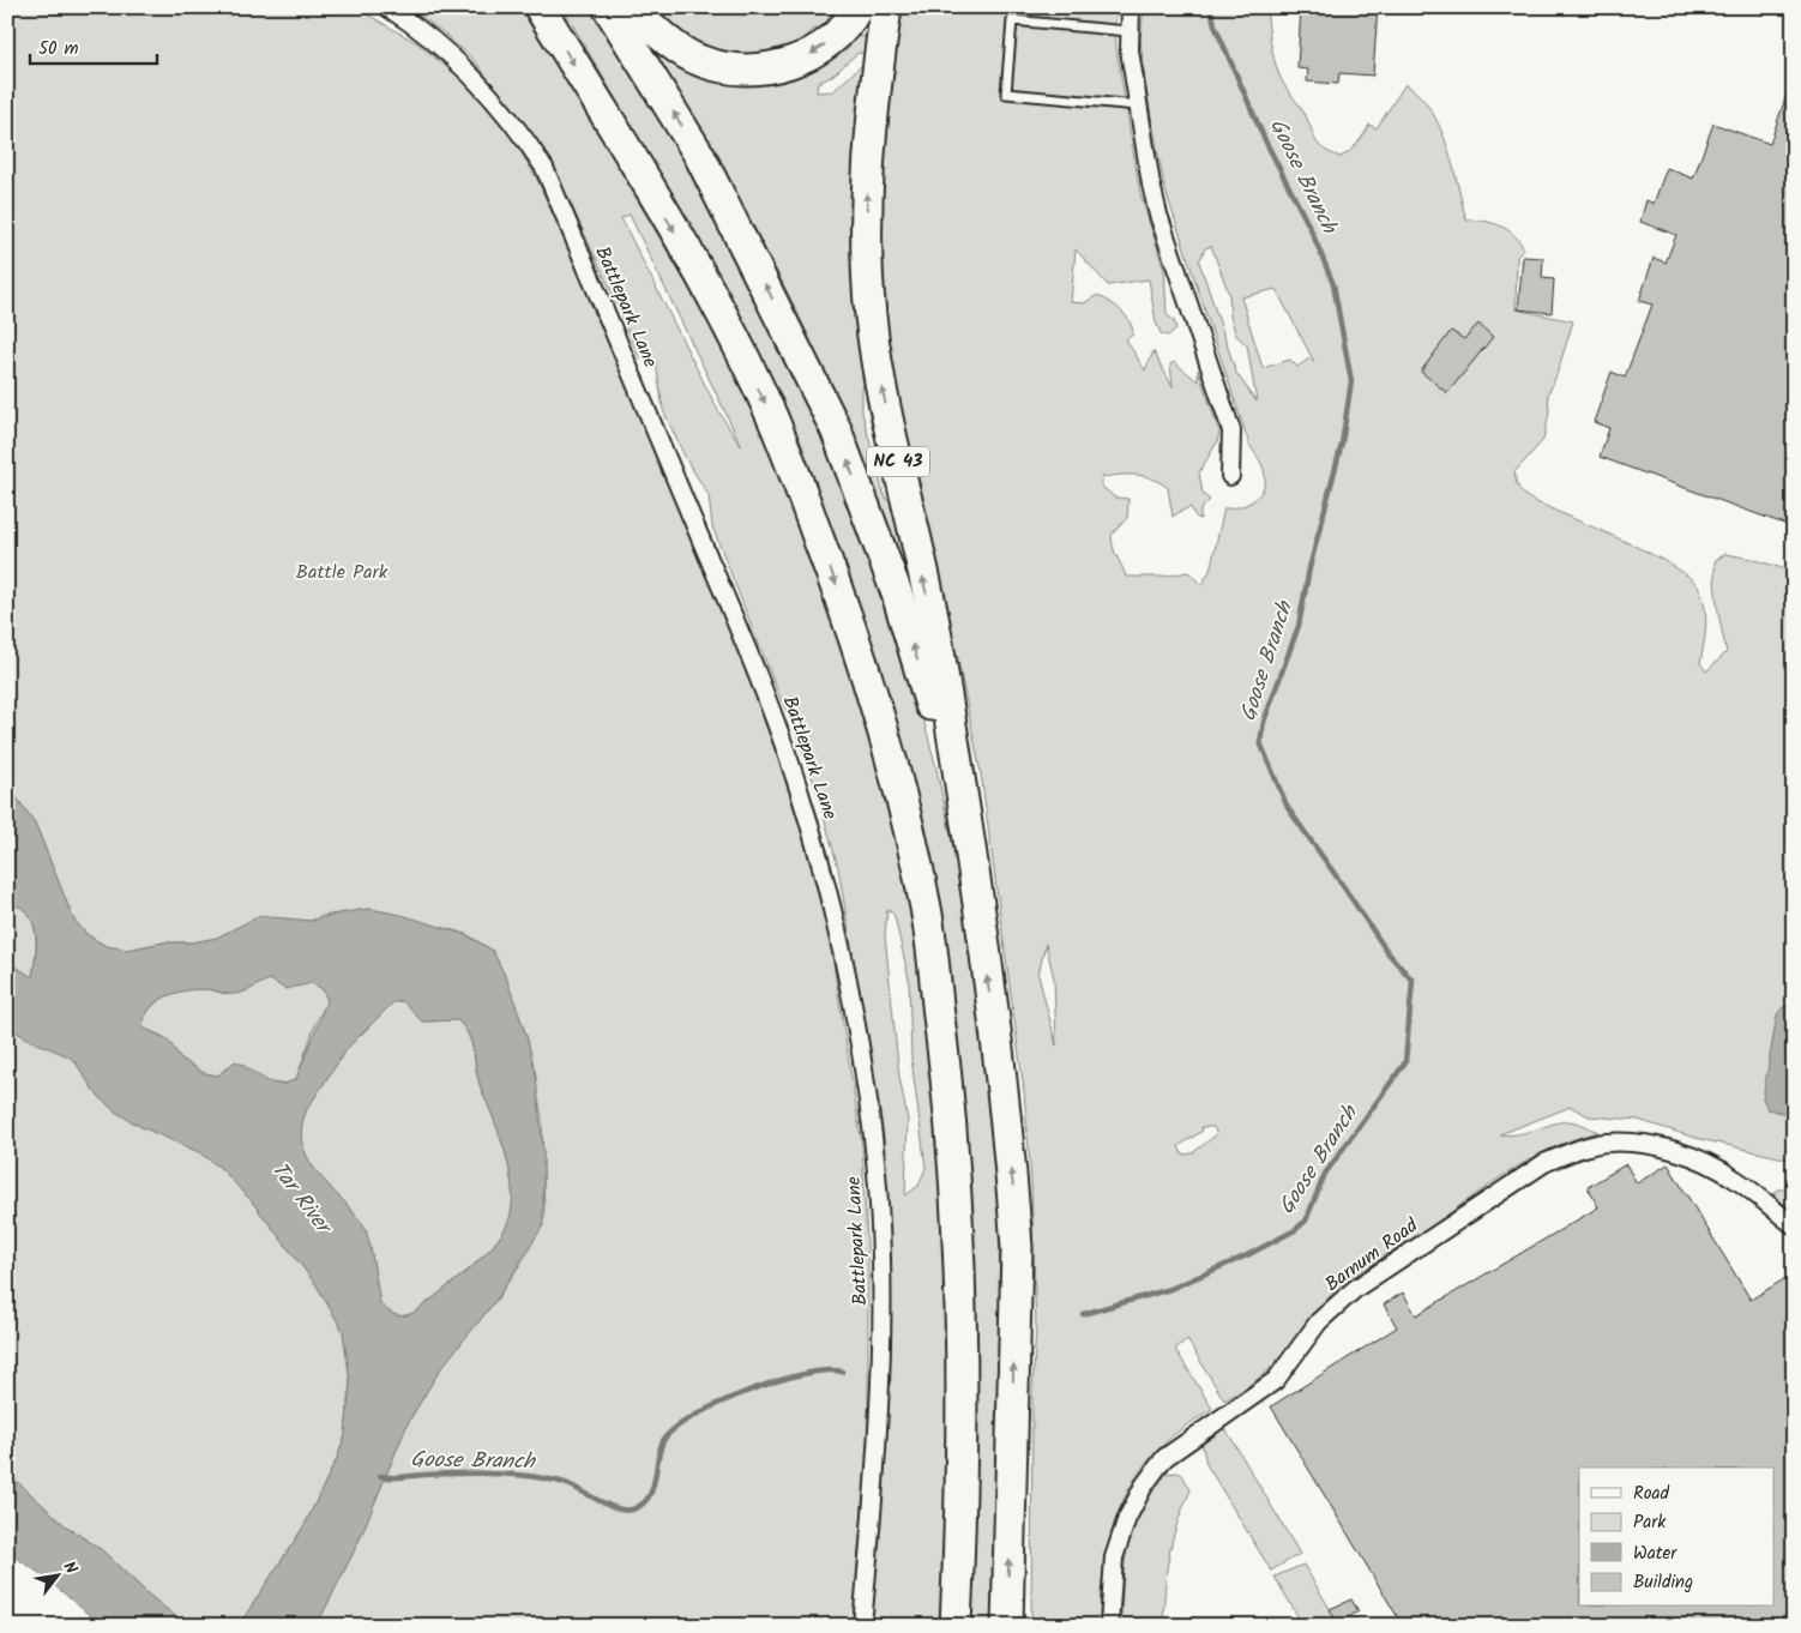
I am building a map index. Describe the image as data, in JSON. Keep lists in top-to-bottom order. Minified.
{"streets":{"highway":["NC 43"],"street":["Battlepark Lane","Barnum Road"]},"water":["Goose Branch","Tar River"],"parks":["Battle Park"],"legend":["Road","Park","Water","Building"],"scale_bar":"50 m","north":"top right"}
